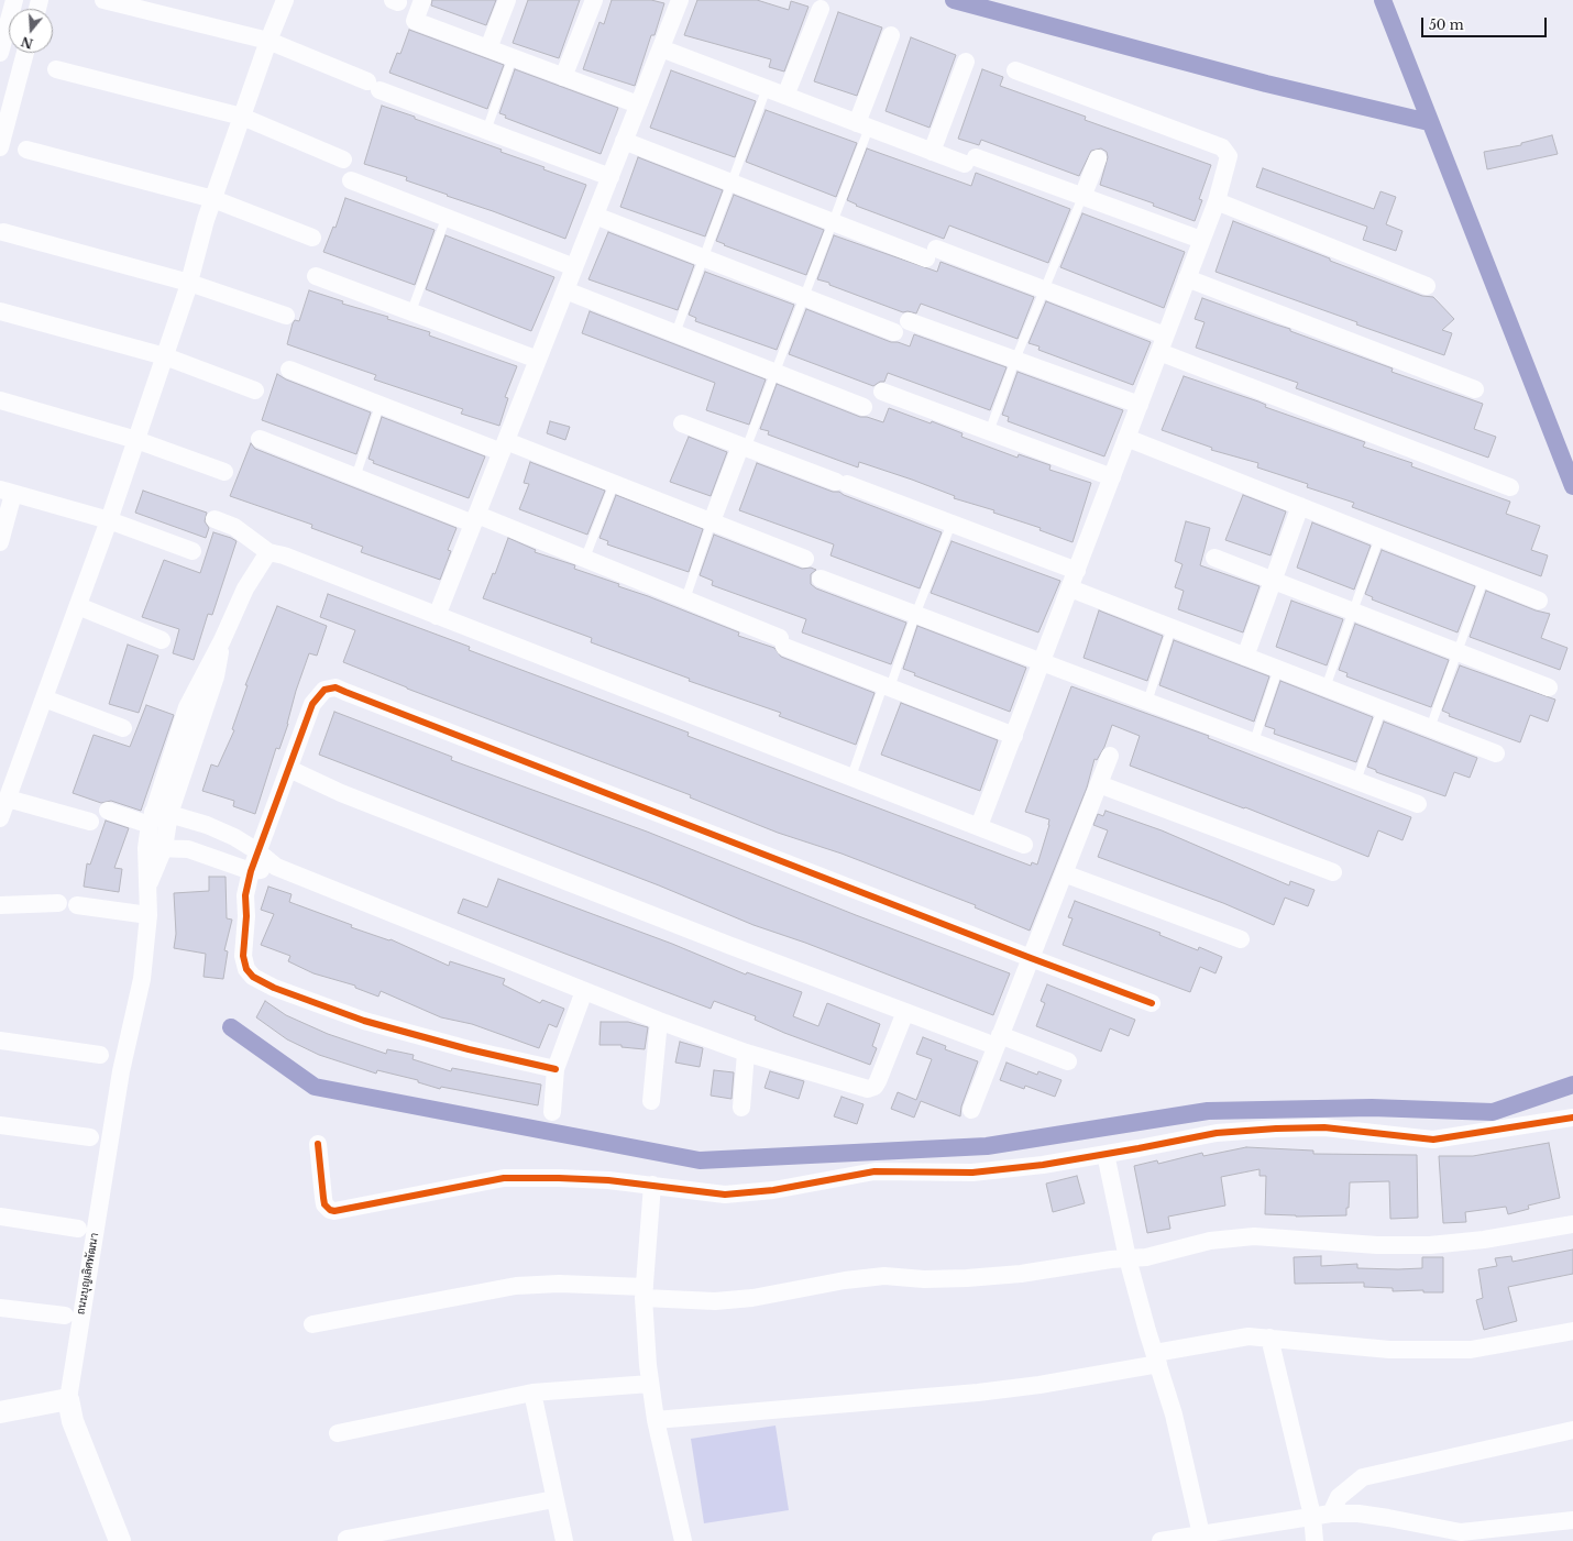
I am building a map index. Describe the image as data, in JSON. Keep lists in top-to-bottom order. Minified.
{"streets":{"street":["ถนนบุญเลิศพัฒนา"]},"scale_bar":"50 m","north":"bottom"}
